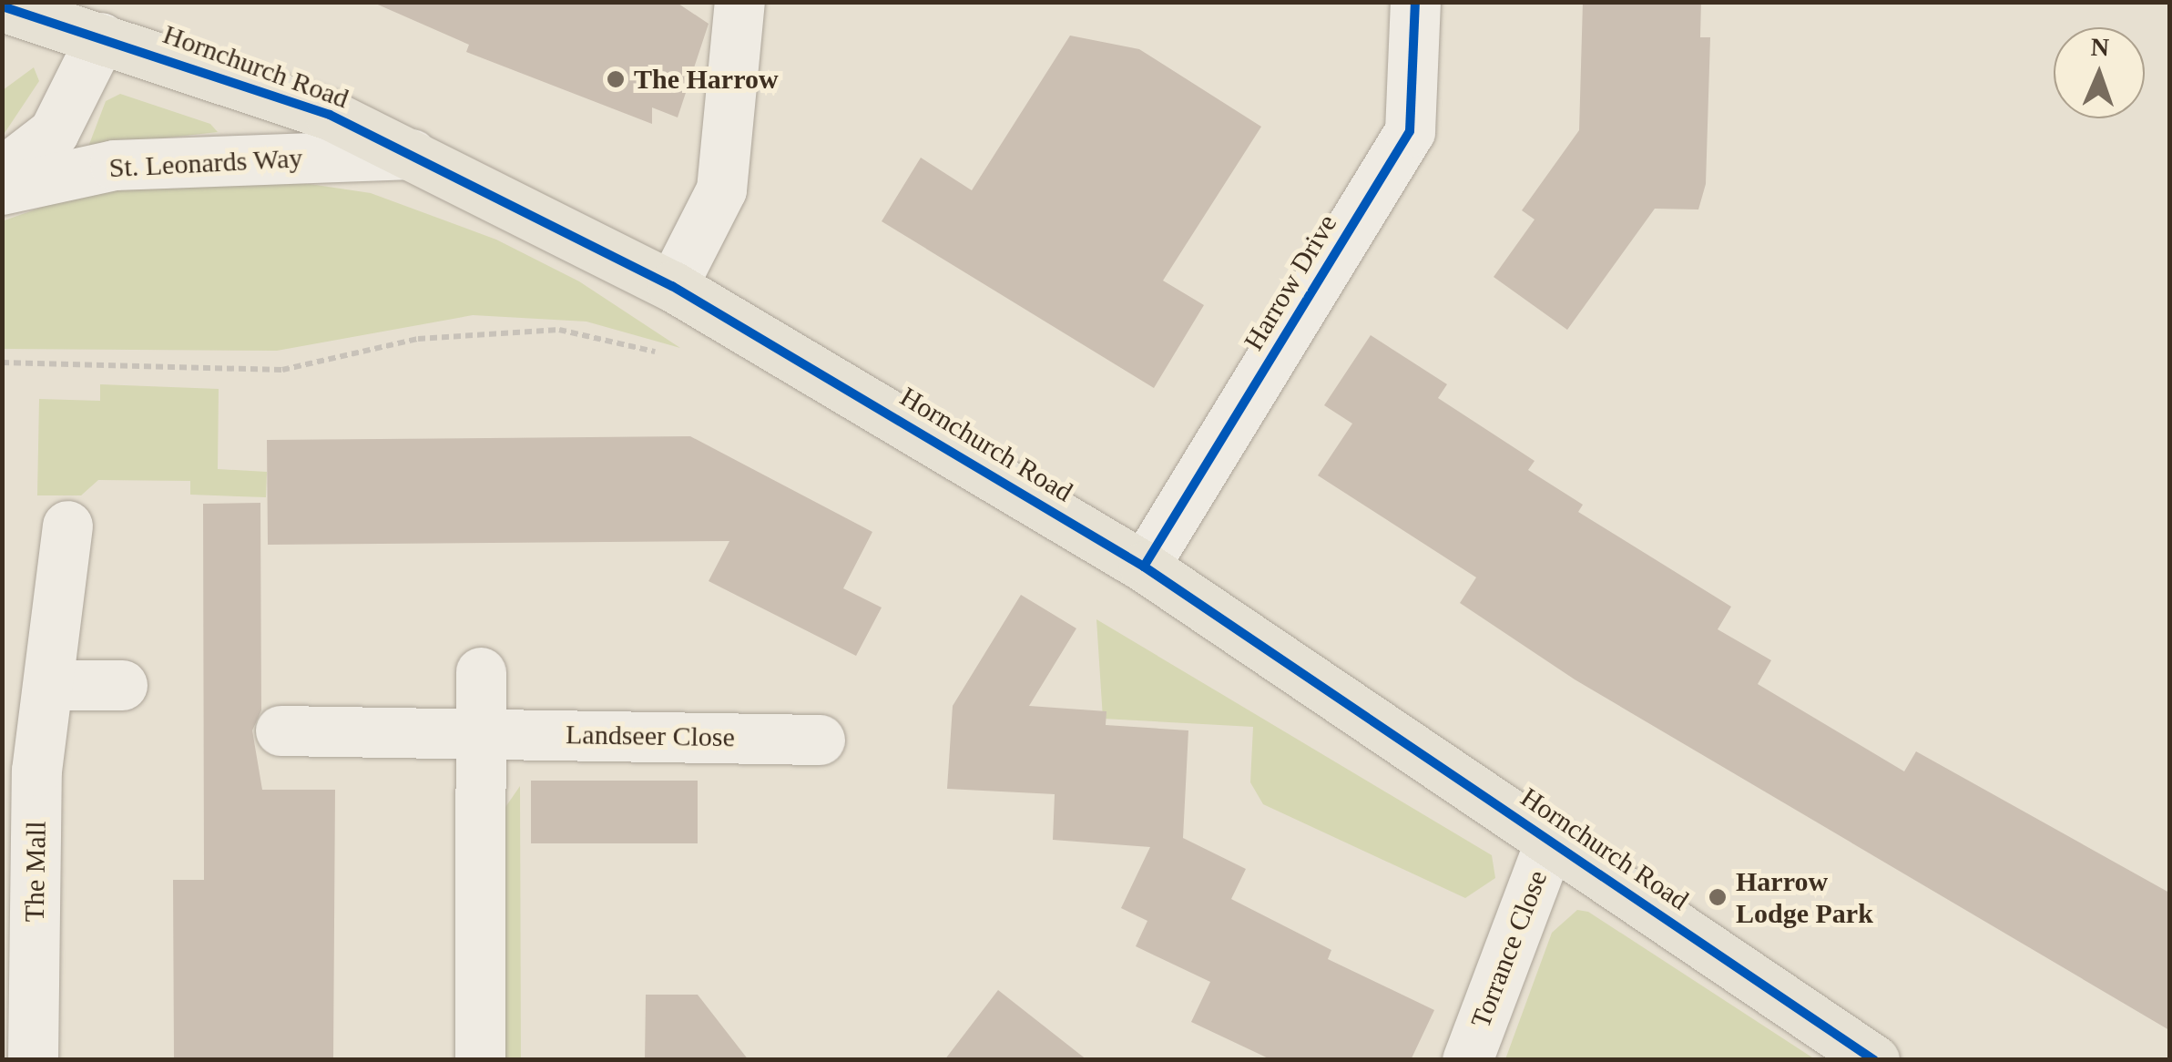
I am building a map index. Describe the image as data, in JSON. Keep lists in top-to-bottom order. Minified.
{"streets":{"main road":["Hornchurch Road"],"street":["St. Leonards Way","Harrow Drive","Landseer Close","The Mall","Torrance Close"]},"crossings":[["Hornchurch Road","St. Leonards Way"],["Hornchurch Road","Harrow Drive"],["Hornchurch Road","Torrance Close"]],"places":["The Harrow","Harrow Lodge Park"],"north":"top"}
